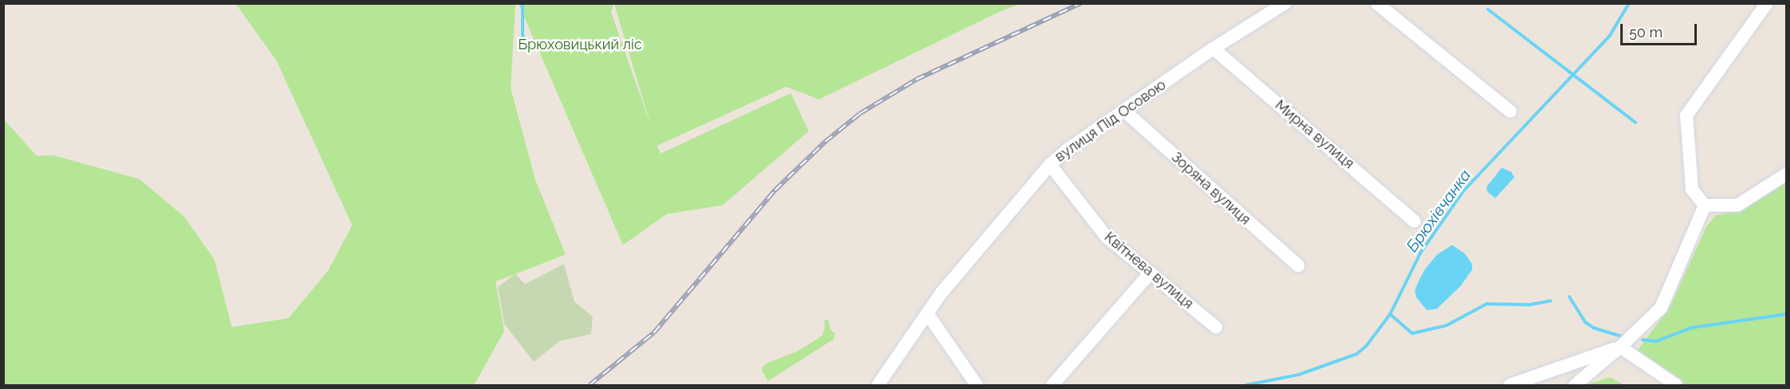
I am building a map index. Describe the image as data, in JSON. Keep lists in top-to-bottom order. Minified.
{"streets":{"street":["вулиця Під Осовою","Мирна вулиця","Зоряна вулиця","Квітнева вулиця"]},"crossings":[["вулиця Під Осовою","Мирна вулиця"],["вулиця Під Осовою","Зоряна вулиця"],["вулиця Під Осовою","Квітнева вулиця"]],"water":["Брюхівчанка"],"parks":["Брюховицький ліс"],"scale_bar":"50 m"}
